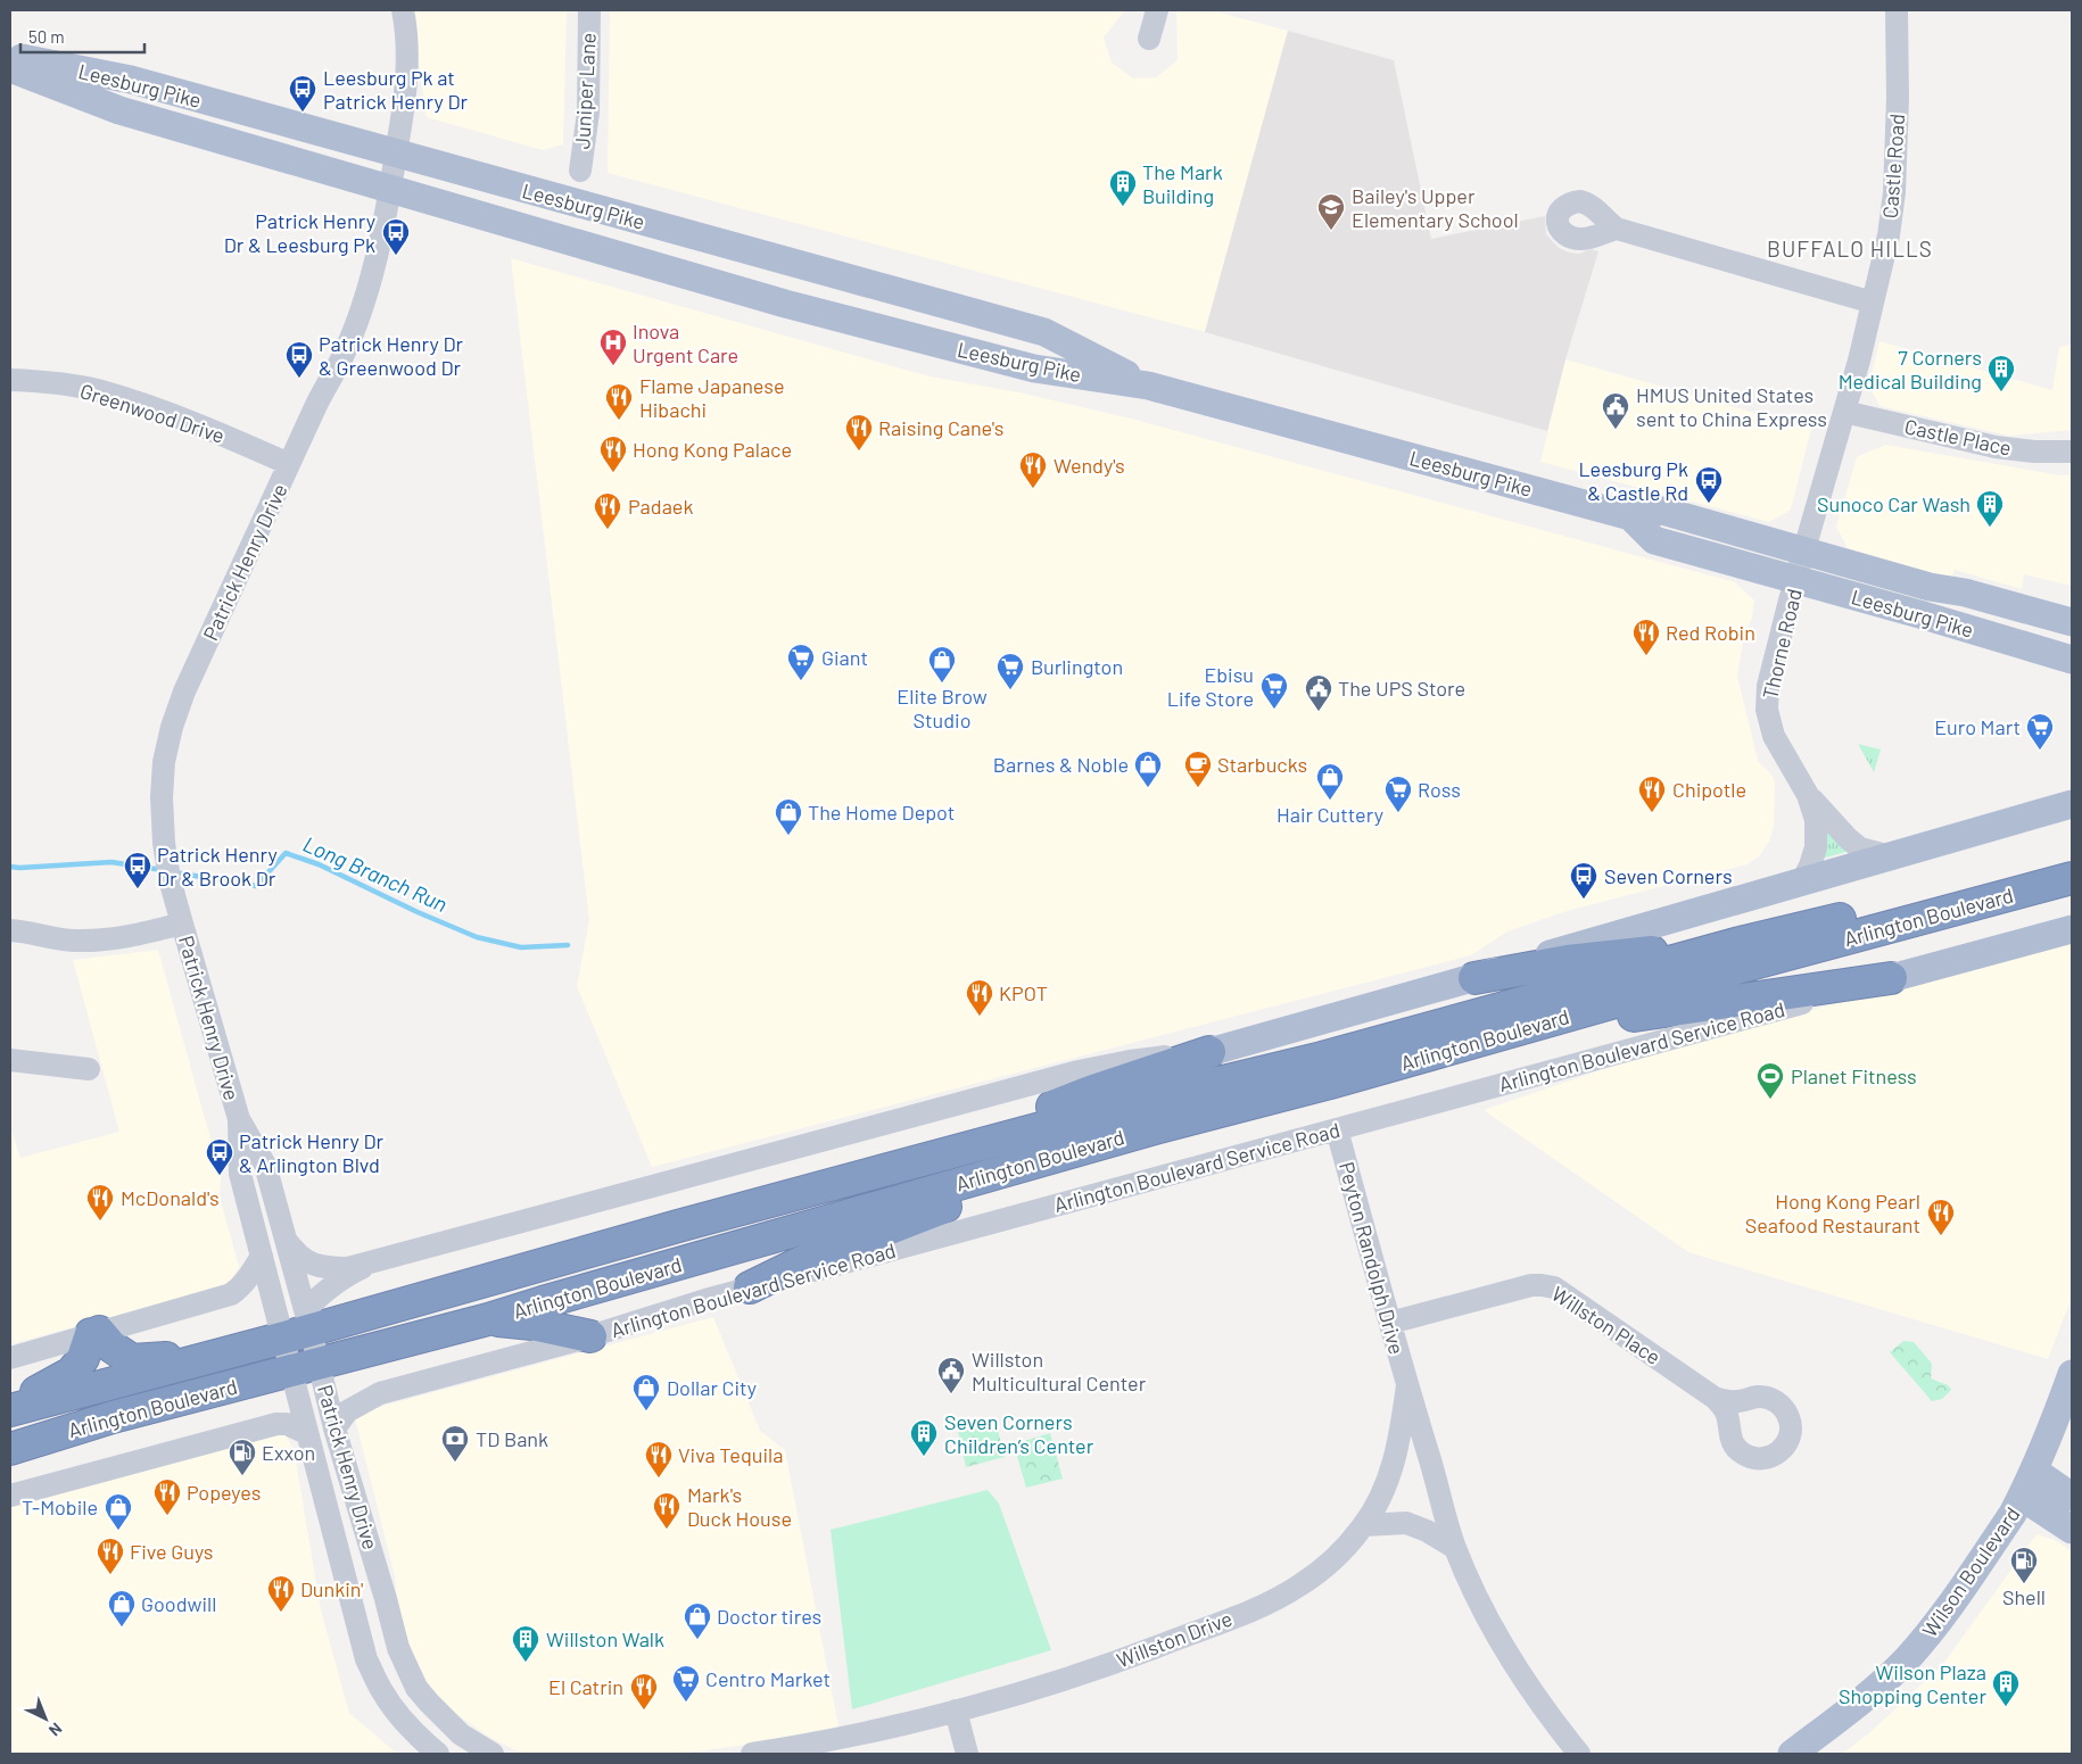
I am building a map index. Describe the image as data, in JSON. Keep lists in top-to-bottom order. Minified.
{"streets":{"highway":["Arlington Boulevard"],"main road":["Leesburg Pike","Arlington Boulevard Service Road","Wilson Boulevard"],"street":["Juniper Lane","Castle Road","Greenwood Drive","Castle Place","Patrick Henry Drive","Thorne Road","Peyton Randolph Drive","Willston Place","Willston Drive"]},"crossings":[["Leesburg Pike","Castle Road"],["Leesburg Pike","Patrick Henry Drive"],["Leesburg Pike","Thorne Road"],["Castle Road","Castle Place"],["Castle Road","Thorne Road"],["Greenwood Drive","Patrick Henry Drive"],["Patrick Henry Drive","Arlington Boulevard"],["Patrick Henry Drive","Arlington Boulevard Service Road"],["Arlington Boulevard Service Road","Peyton Randolph Drive"],["Peyton Randolph Drive","Willston Place"],["Peyton Randolph Drive","Willston Drive"]],"districts":["BUFFALO HILLS"],"water":["Long Branch Run"],"places":{"bus stop":["Leesburg Pk at Patrick Henry Dr","Patrick Henry Dr & Leesburg Pk","Patrick Henry Dr & Greenwood Dr","Leesburg Pk & Castle Rd","Patrick Henry Dr & Brook Dr","Seven Corners","Patrick Henry Dr & Arlington Blvd"],"building":["The Mark Building","7 Corners Medical Building","Sunoco Car Wash","Seven Corners Children’s Center","Willston Walk","Wilson Plaza Shopping Center"],"school or university":["Bailey's Upper Elementary School"],"hospital":["Inova Urgent Care"],"restaurant":["Flame Japanese Hibachi","Raising Cane's","Hong Kong Palace","Wendy's","Padaek","Red Robin","Chipotle","KPOT","McDonald's","Hong Kong Pearl Seafood Restaurant","Viva Tequila","Popeyes","Mark's Duck House","Five Guys","Dunkin'","El Catrin"],"public building":["HMUS United States sent to China Express","The UPS Store","Willston Multicultural Center"],"supermarket":["Giant","Burlington","Ebisu Life Store","Euro Mart","Ross","Centro Market"],"shop":["Elite Brow Studio","Barnes & Noble","Hair Cuttery","The Home Depot","Dollar City","T-Mobile","Goodwill","Doctor tires"],"cafe":["Starbucks"],"sports":["Planet Fitness"],"bank":["TD Bank"],"fuel station":["Exxon","Shell"]},"scale_bar":"50 m","north":"bottom right"}
